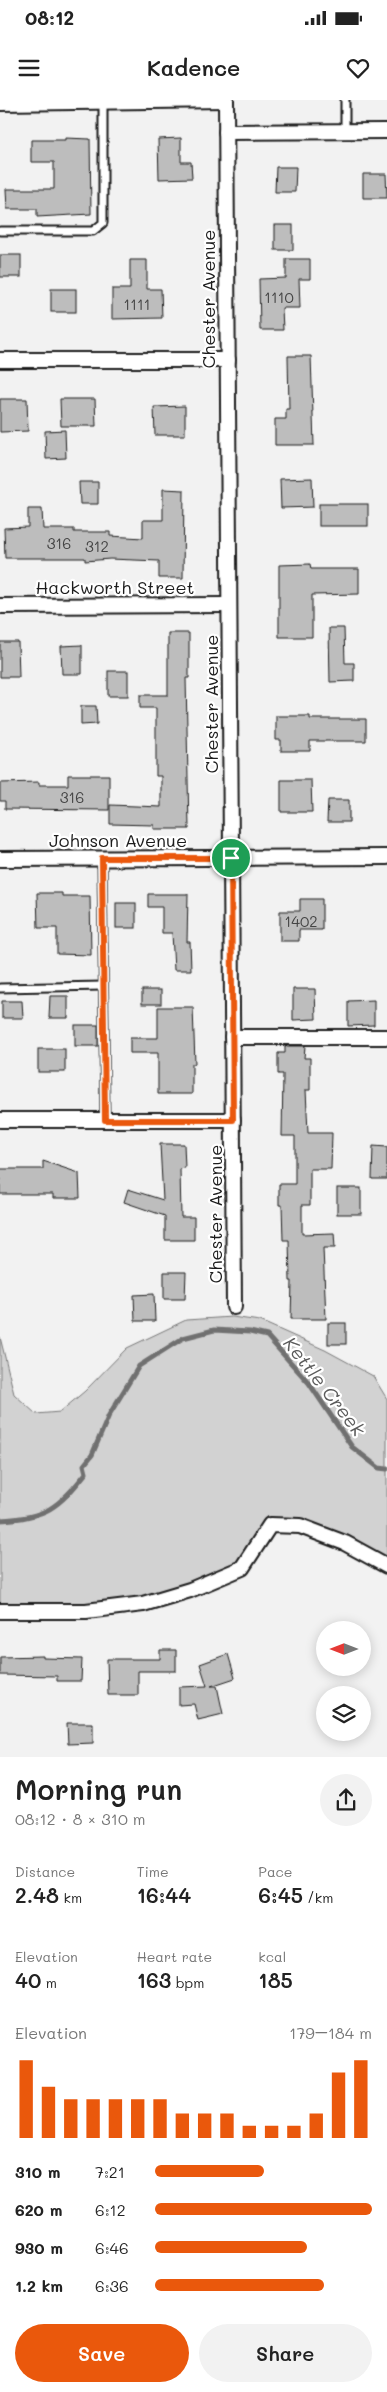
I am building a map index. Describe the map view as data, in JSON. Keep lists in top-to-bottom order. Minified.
{"streets":{"street":["Chester Avenue","Hackworth Street","Johnson Avenue"]},"crossings":[["Chester Avenue","Hackworth Street"],["Chester Avenue","Johnson Avenue"]],"water":["Kettle Creek"],"house_numbers":["1110","1111","316","312","316","1402"],"north":"left","page":{"status":"08:12","header":"Kadence","heading":["Morning run","08:12 · 8 × 310 m"],"stats":[["Distance","2.48 km"],["Time","16:44"],["Pace","6:45 /km"],["Elevation","40 m"],["Heart rate","163 bpm"],["kcal","185"]],"chart":["Elevation","179–184 m"],"list":[{"name":"310 m","note":"7:21"},{"name":"620 m","note":"6:12"},{"name":"930 m","note":"6:46"},{"name":"1.2 km","note":"6:36"}],"buttons":["Save","Share"]}}
